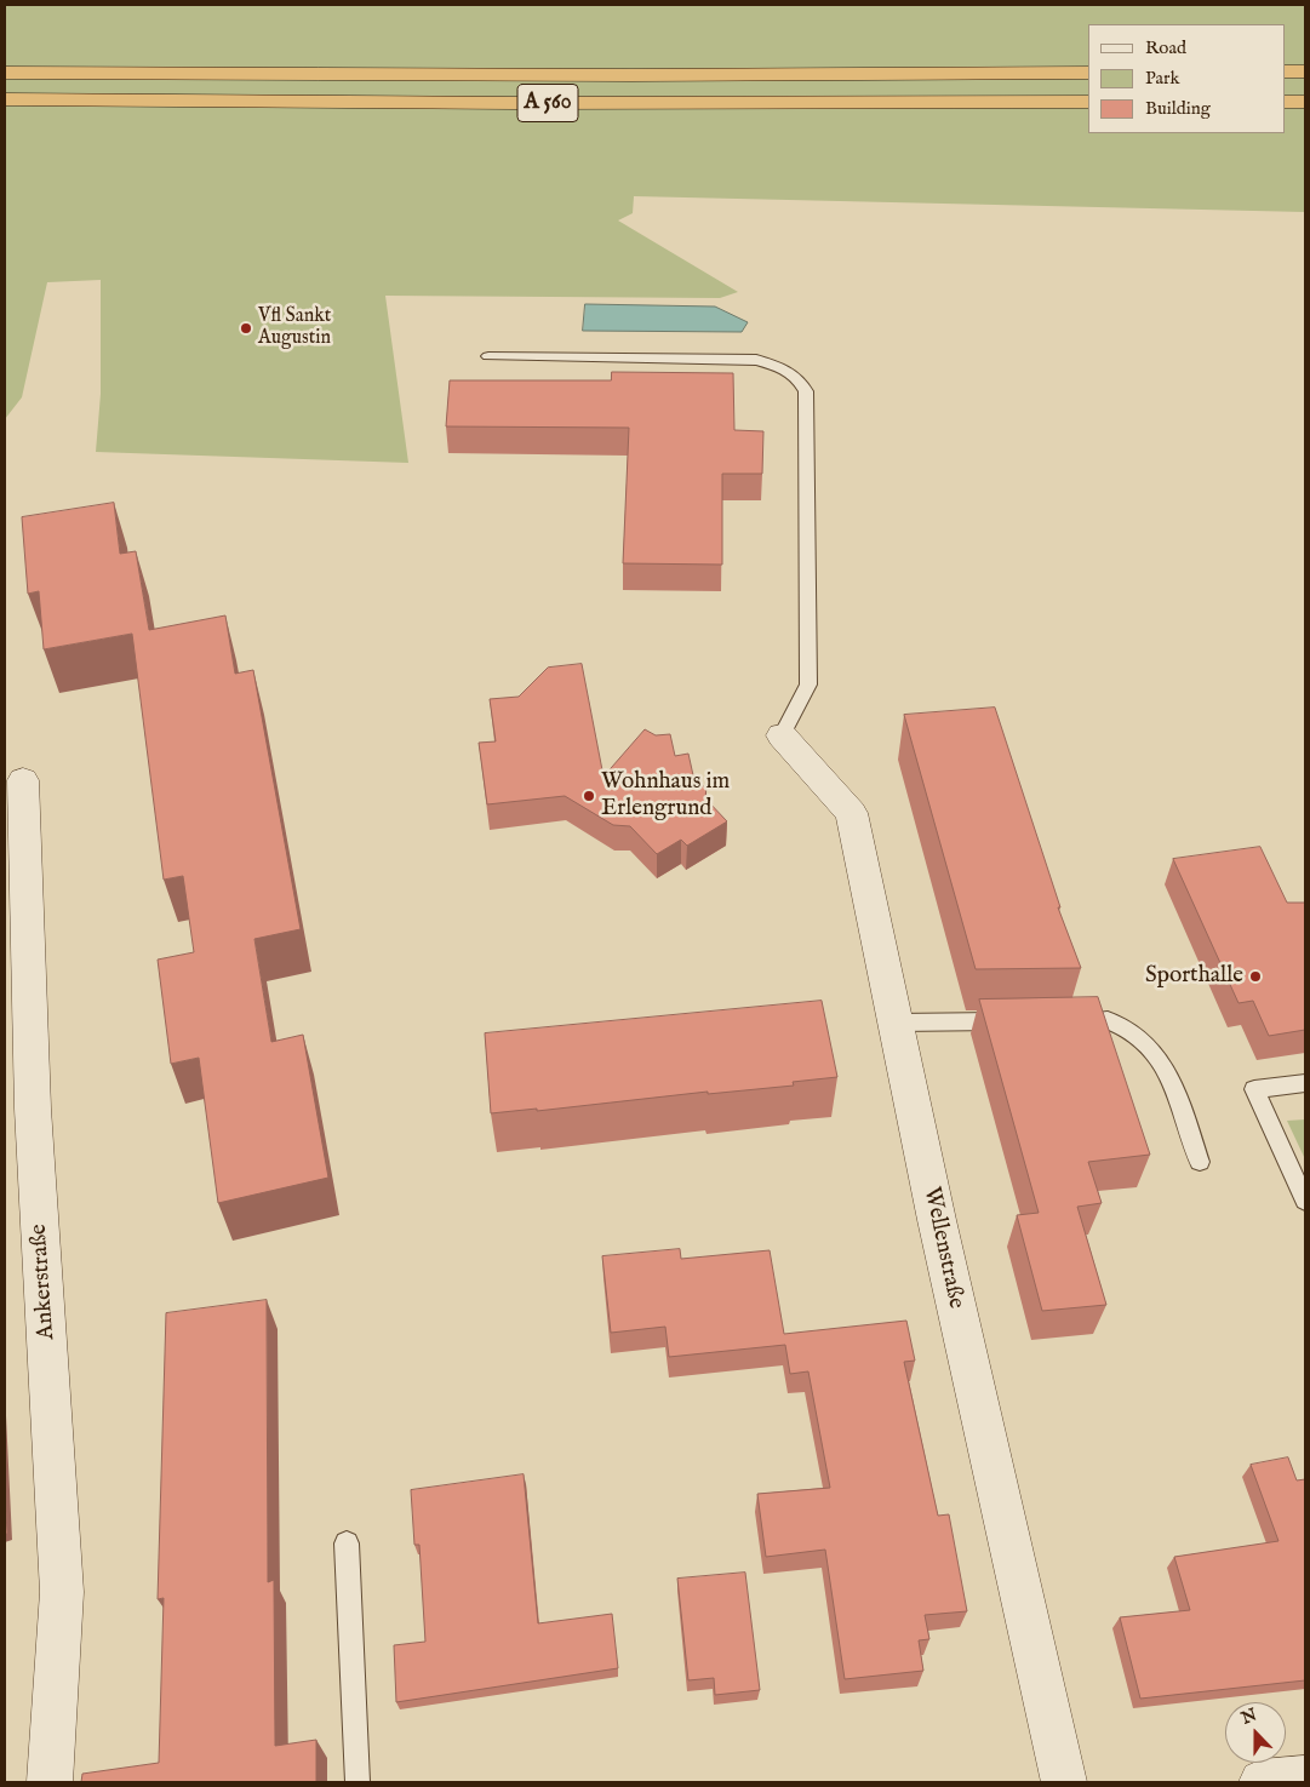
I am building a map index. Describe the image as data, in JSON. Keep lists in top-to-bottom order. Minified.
{"streets":{"highway":["A 560"],"street":["Wellenstraße","Ankerstraße"]},"places":["Vfl Sankt Augustin","Wohnhaus im Erlengrund","Sporthalle"],"legend":["Road","Park","Building"],"north":"top"}
